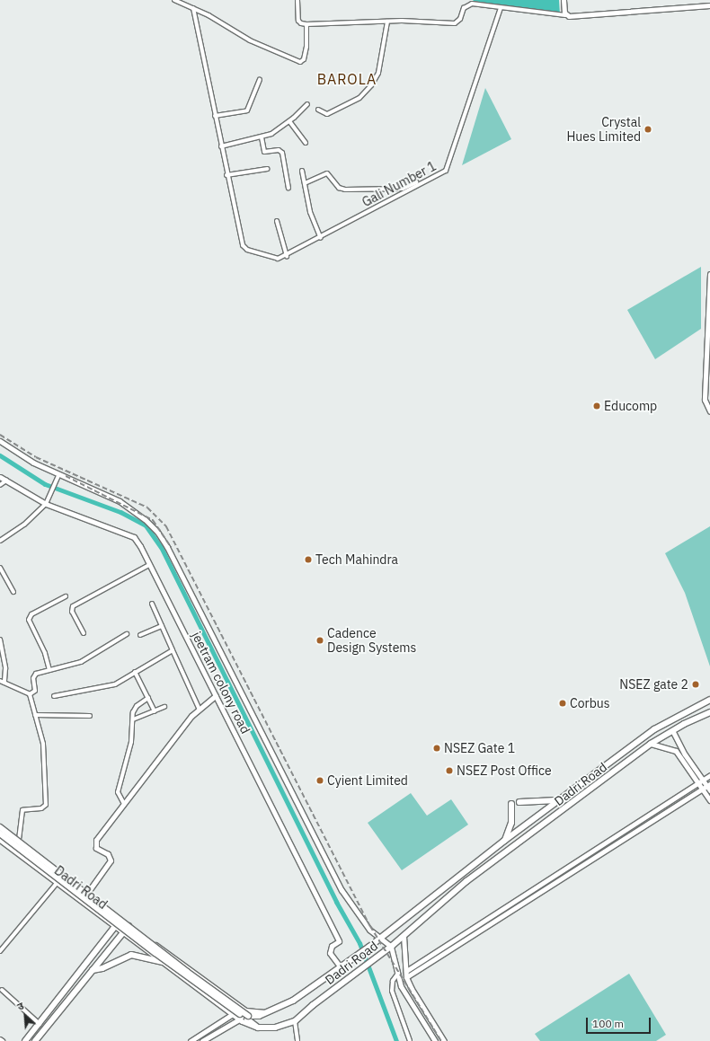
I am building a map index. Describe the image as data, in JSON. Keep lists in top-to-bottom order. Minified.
{"streets":{"main road":["Dadri Road"],"street":["Gali Number 1","jeetram colony road"]},"crossings":[["jeetram colony road","Dadri Road"]],"districts":["BAROLA"],"places":["Crystal Hues Limited","Educomp","Tech Mahindra","Cadence Design Systems","NSEZ gate 2","Corbus","NSEZ Gate 1","NSEZ Post Office","Cyient Limited"],"scale_bar":"100 m","north":"top left"}
